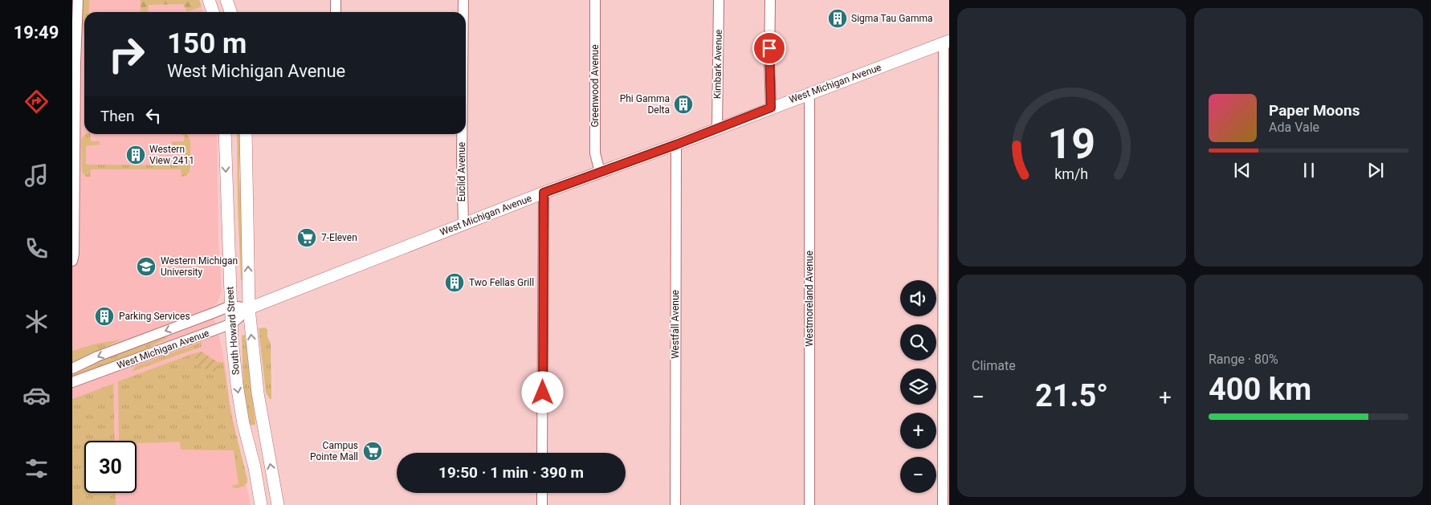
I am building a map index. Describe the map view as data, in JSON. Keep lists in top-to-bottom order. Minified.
{"streets":{"street":["Kimbark Avenue","West Michigan Avenue","Greenwood Avenue","Euclid Avenue","Westmoreland Avenue","Westfall Avenue","South Howard Street"]},"crossings":[["Kimbark Avenue","West Michigan Avenue"],["West Michigan Avenue","Greenwood Avenue"],["West Michigan Avenue","Euclid Avenue"],["West Michigan Avenue","Westmoreland Avenue"],["West Michigan Avenue","Westfall Avenue"],["West Michigan Avenue","South Howard Street"]],"places":{"building":["Sigma Tau Gamma","Phi Gamma Delta","Western View 2411","Two Fellas Grill","Parking Services"],"supermarket":["7-Eleven","Campus Pointe Mall"],"school or university":["Western Michigan University"]},"page":{"tabs":"19:49","turn":["150 m","West Michigan Avenue"],"song":["Paper Moons","Ada Vale"],"then":"Then","tile":["Climate",["Range · 80%","400 km"]],"map_buttons":["+","−"],"heat":["−","21.5°","+"],"limit":"30","trip":"19:50 · 1 min · 390 m","gauge":["19","km/h"]}}
